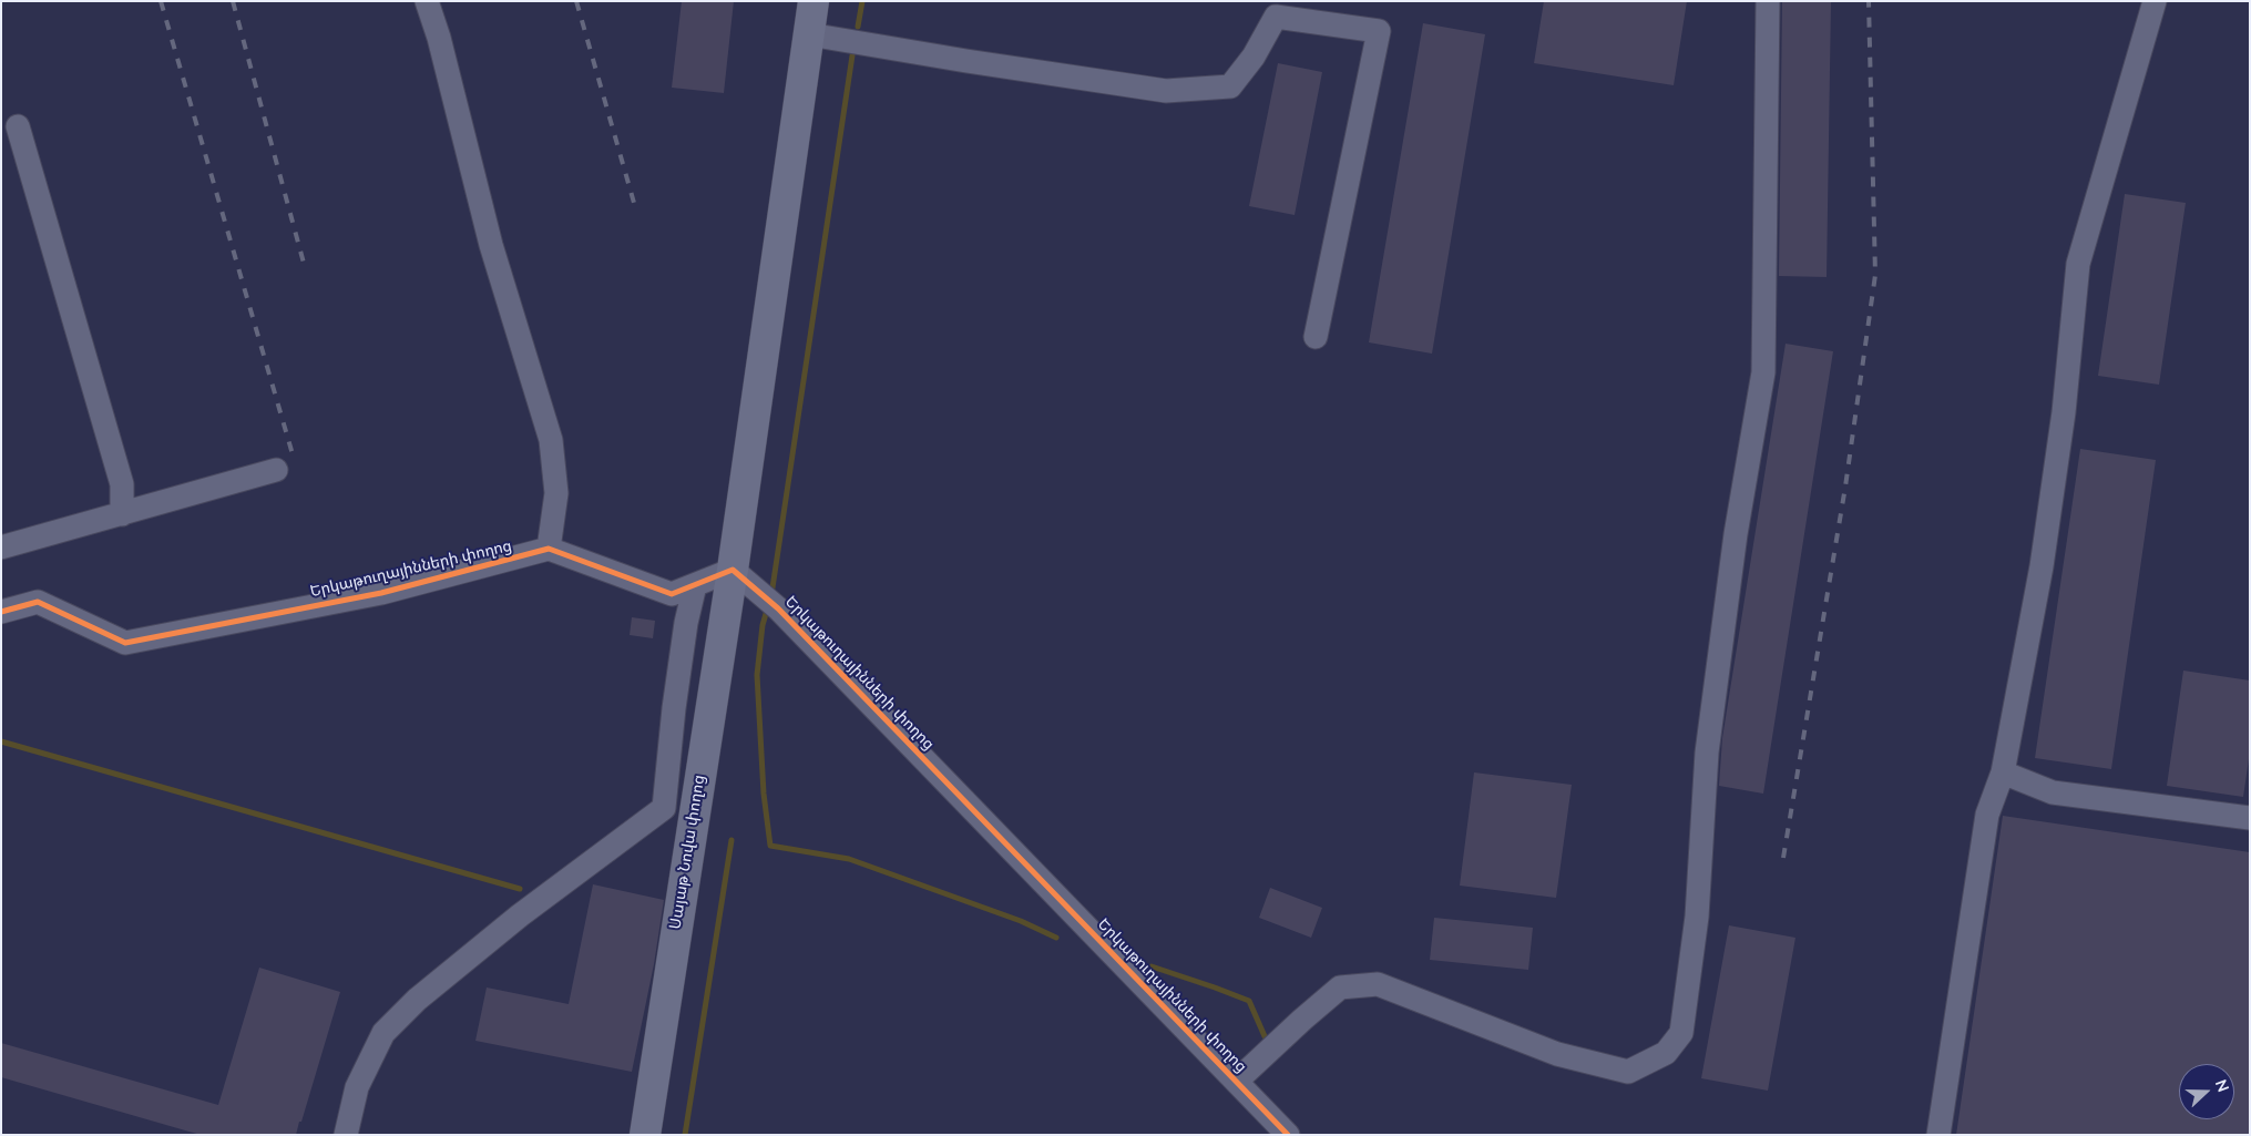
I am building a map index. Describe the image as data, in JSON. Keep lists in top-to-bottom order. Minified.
{"streets":{"main road":["Սայաթ Նովա փողոց"],"street":["Երկաթուղայինների փողոց"]},"crossings":[["Երկաթուղայինների փողոց","Սայաթ Նովա փողոց"]],"north":"right"}
